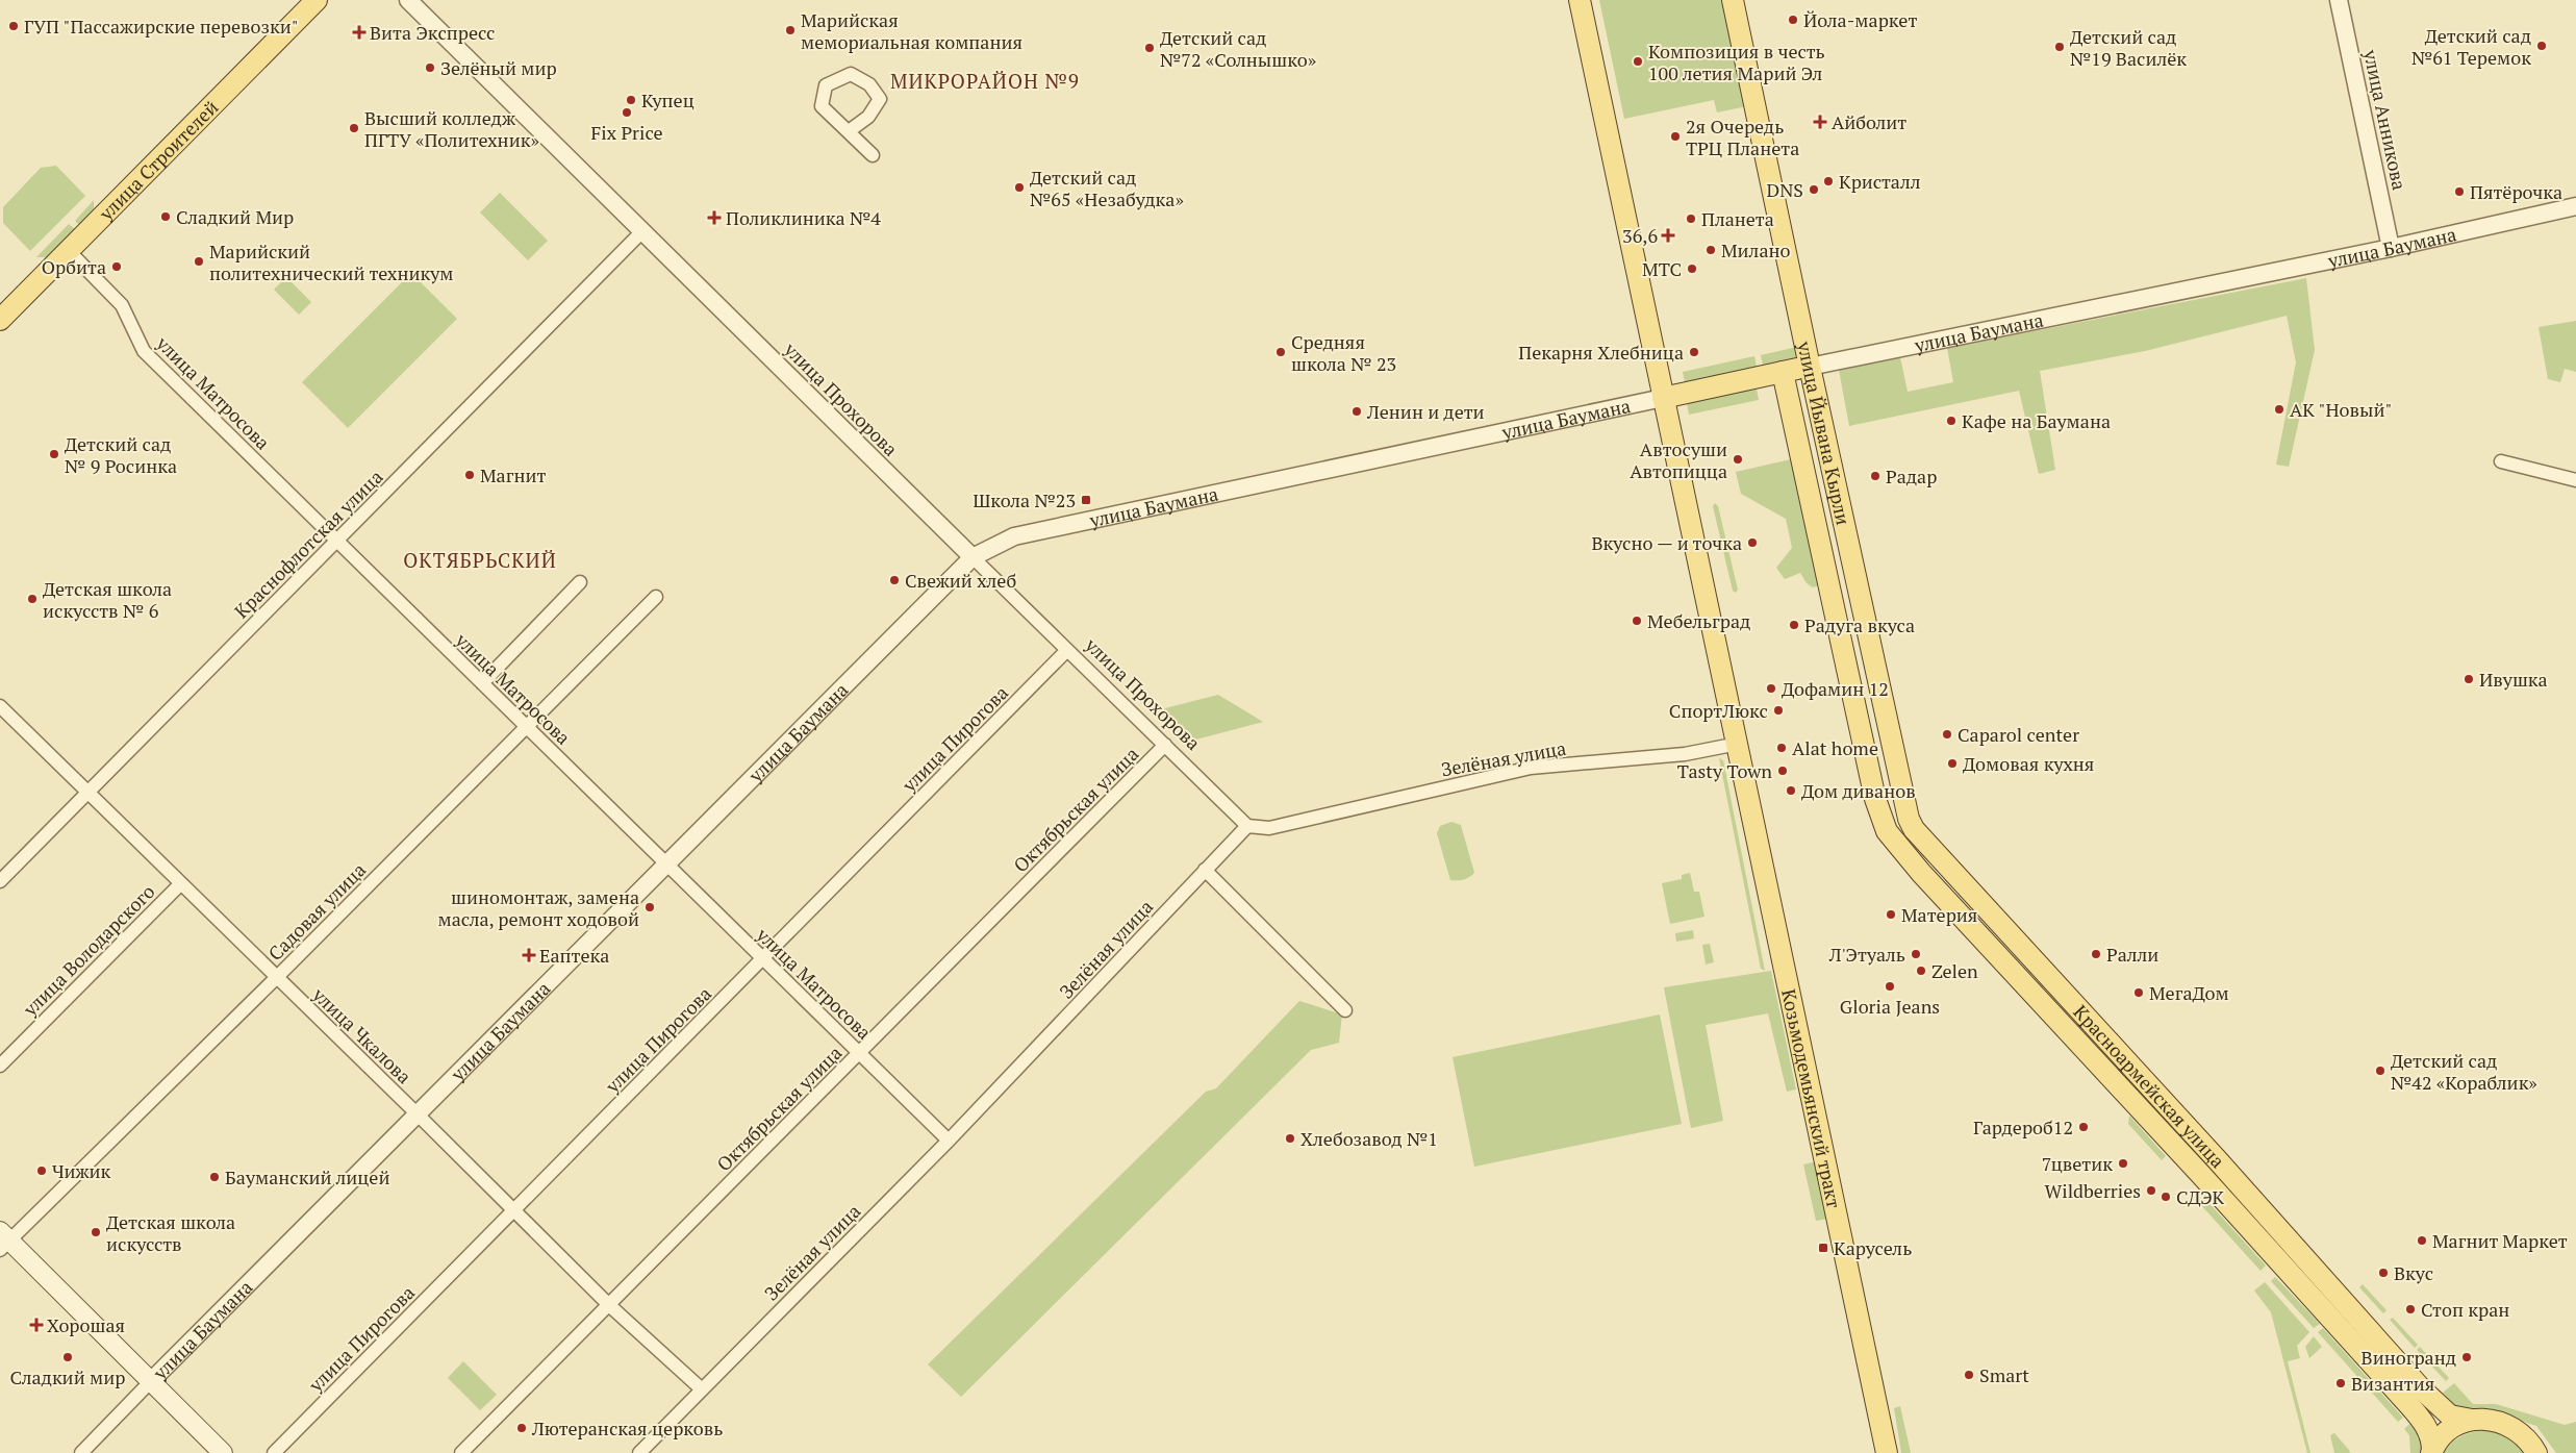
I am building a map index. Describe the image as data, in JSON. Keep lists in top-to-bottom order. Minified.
{"streets":{"main road":["улица Строителей","улица Баумана","улица Йывана Кырли","Красноармейская улица","Козьмодемьянский тракт"],"street":["улица Анникова","улица Матросова","улица Прохорова","Краснофлотская улица","улица Пирогова","Зелёная улица","Октябрьская улица","Садовая улица","улица Володарского","улица Чкалова"]},"crossings":[["улица Анникова","улица Баумана"],["улица Строителей","улица Матросова"],["улица Баумана","улица Матросова"],["улица Баумана","улица Прохорова"],["улица Баумана","улица Йывана Кырли"],["улица Баумана","улица Чкалова"],["улица Матросова","Краснофлотская улица"],["улица Матросова","улица Пирогова"],["улица Матросова","Зелёная улица"],["улица Матросова","Октябрьская улица"],["улица Матросова","Садовая улица"],["улица Прохорова","Краснофлотская улица"],["улица Прохорова","улица Пирогова"],["улица Прохорова","Зелёная улица"],["улица Прохорова","Октябрьская улица"],["улица Йывана Кырли","Красноармейская улица"],["Краснофлотская улица","улица Чкалова"],["улица Пирогова","улица Чкалова"],["Зелёная улица","улица Чкалова"],["Зелёная улица","Козьмодемьянский тракт"],["Октябрьская улица","улица Чкалова"],["Садовая улица","улица Чкалова"],["улица Володарского","улица Чкалова"]],"districts":["МИКРОРАЙОН №9","ОКТЯБРЬСКИЙ"],"places":{"other":["Йола-маркет","ГУП \"Пассажирские перевозки\"","Марийская мемориальная компания","Детский сад №61 Теремок","Детский сад №19 Василёк","Детский сад №72 «Солнышко»","Композиция в честь 100 летия Марий Эл","Зелёный мир","Купец","Fix Price","Высший колледж ПГТУ «Политехник»","2я Очередь ТРЦ Планета","Кристалл","Детский сад №65 «Незабудка»","DNS","Пятёрочка","Сладкий Мир","Планета","Милано","Марийский политехнический техникум","Орбита","МТС","Средняя школа № 23","Пекарня Хлебница","АК \"Новый\"","Ленин и дети","Кафе на Баумана","Детский сад № 9 Росинка","Автосуши Автопицца","Магнит","Радар","Вкусно — и точка","Свежий хлеб","Детская школа искусств № 6","Мебельград","Радуга вкуса","Ивушка","Дофамин 12","СпортЛюкс","Caparol center","Alat home","Домовая кухня","Tasty Town","Дом диванов","шиномонтаж, замена масла, ремонт ходовой","Материя","Л'Этуаль","Ралли","Zelen","Gloria Jeans","МегаДом","Детский сад №42 «Кораблик»","Гардероб12","Хлебозавод №1","7цветик","Чижик","Бауманский лицей","Wildberries","СДЭК","Детская школа искусств","Магнит Маркет","Вкус","Стоп кран","Сладкий мир","Виногранд","Smart","Византия","Лютеранская церковь"],"health":["Вита Экспресс","Айболит","Поликлиника №4","36,6","Еаптека","Хорошая"],"transit":["Школа №23","Карусель"]}}
